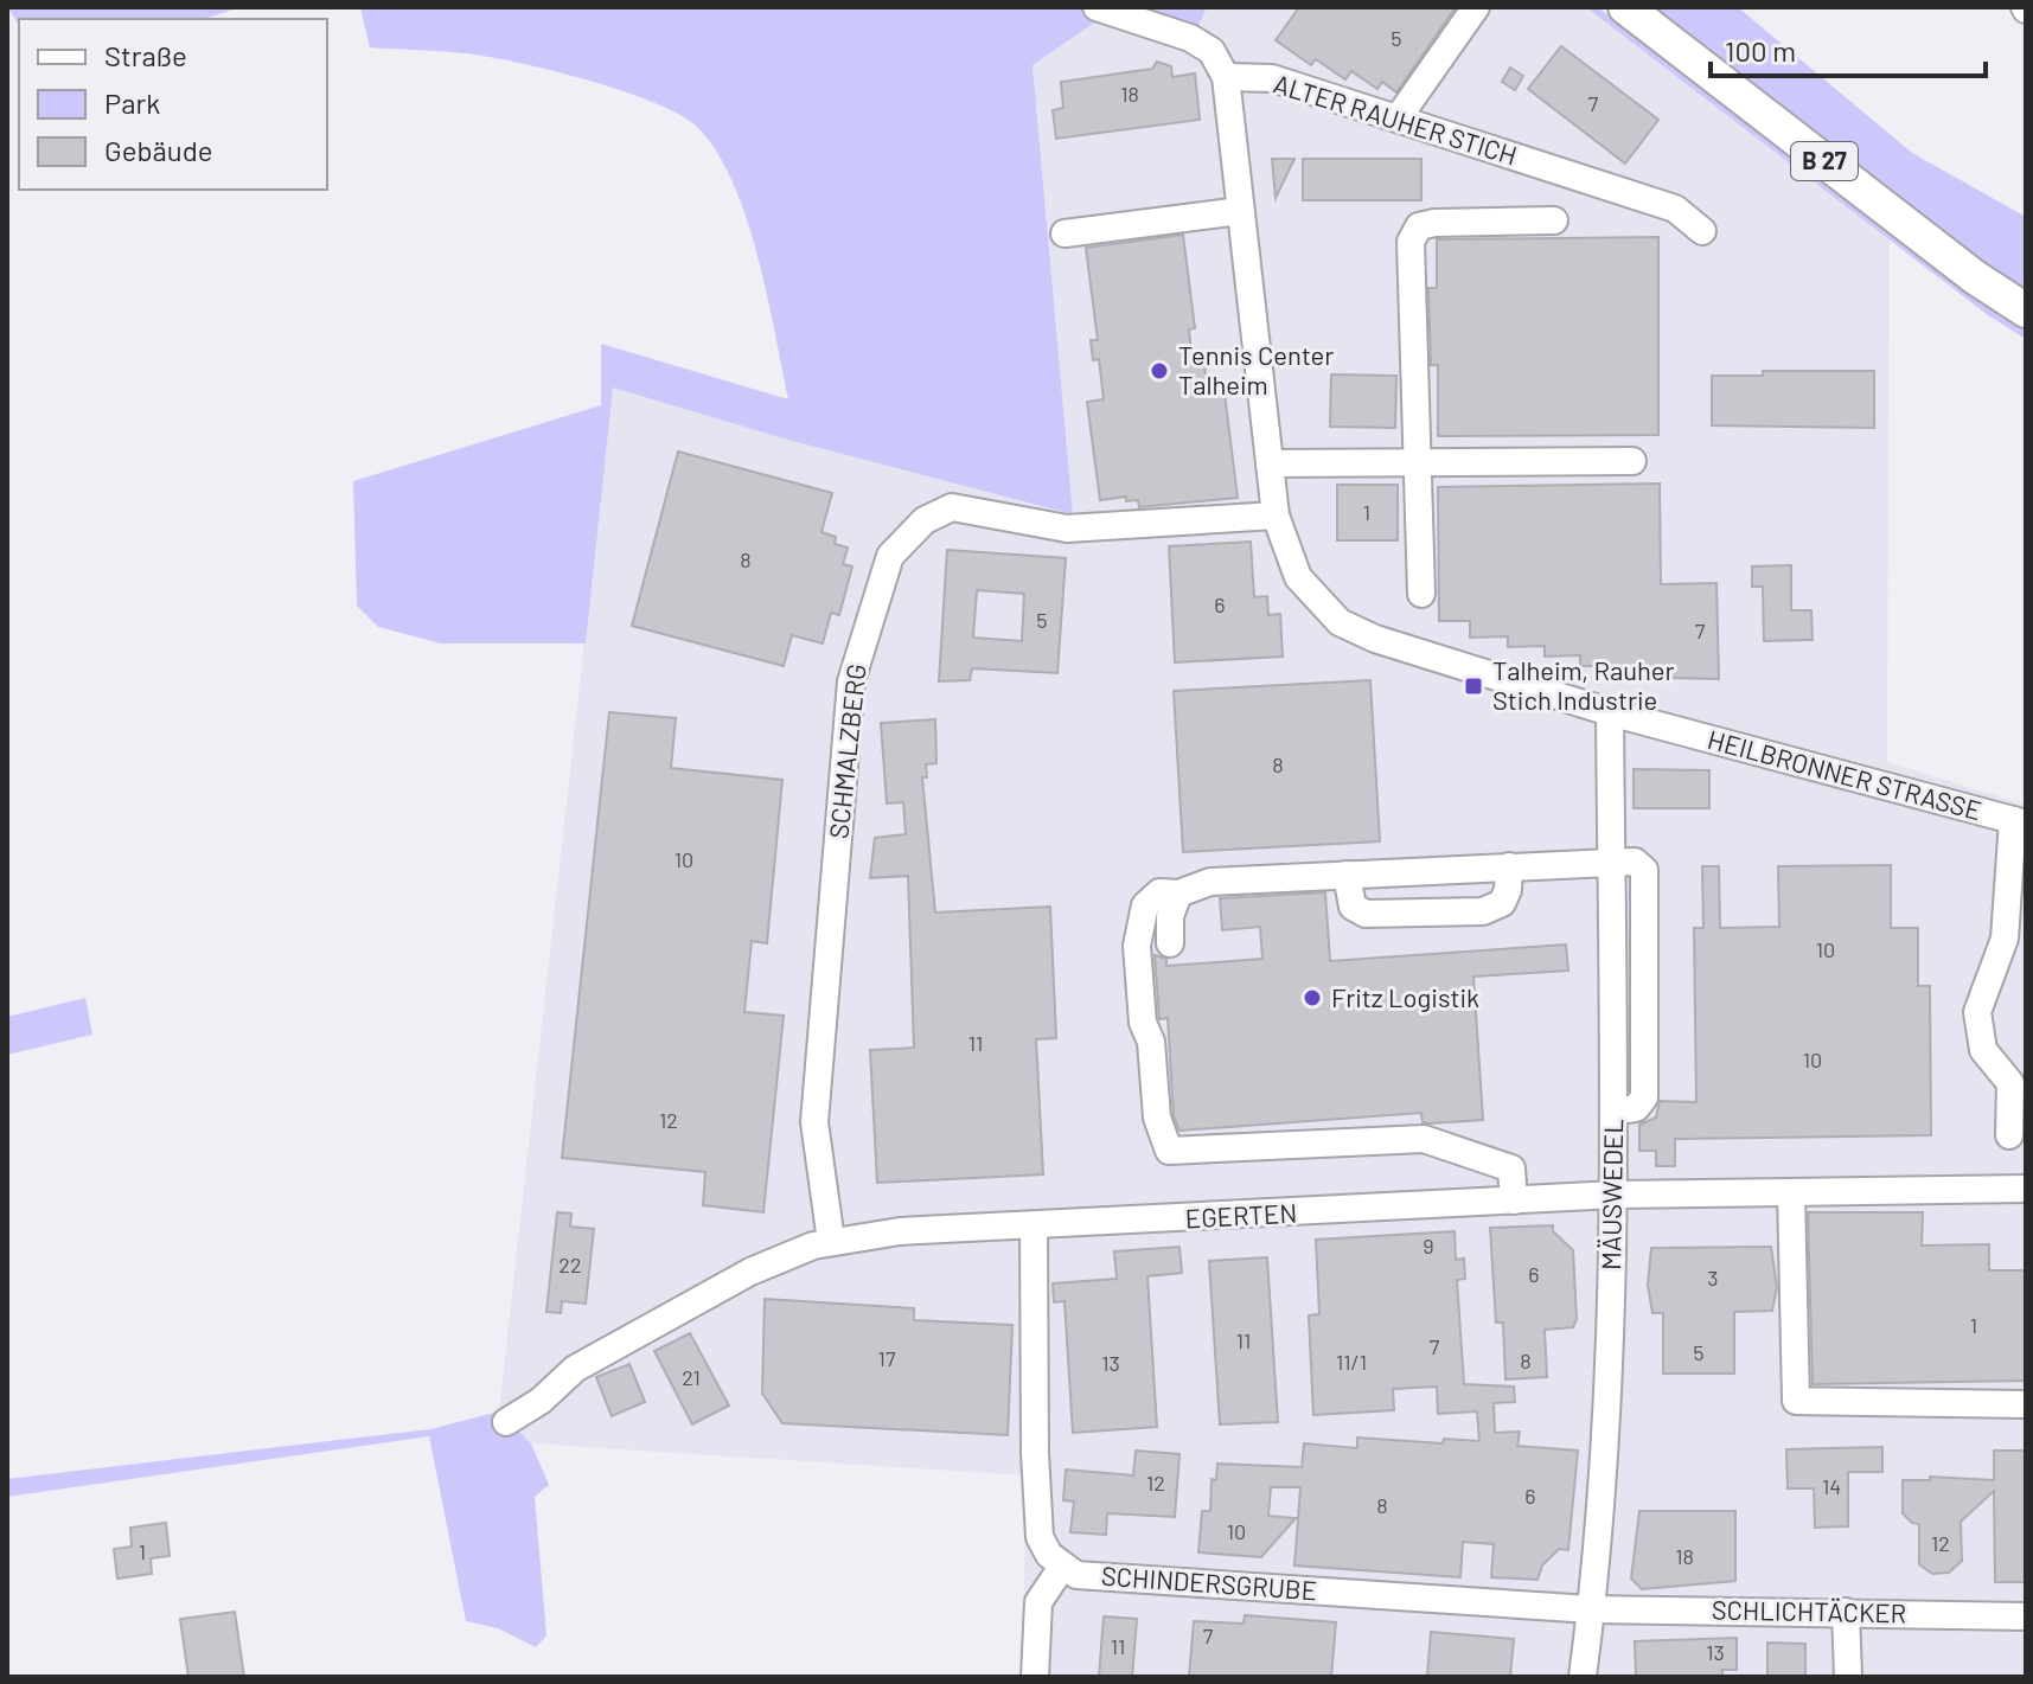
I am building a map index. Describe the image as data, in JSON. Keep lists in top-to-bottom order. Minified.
{"streets":{"main road":["B 27"],"street":["ALTER RAUHER STICH","SCHMALZBERG","HEILBRONNER STRASSE","MÄUSWEDEL","EGERTEN","SCHINDERSGRUBE","SCHLICHTÄCKER"]},"crossings":[["ALTER RAUHER STICH","HEILBRONNER STRASSE"],["SCHMALZBERG","HEILBRONNER STRASSE"],["SCHMALZBERG","EGERTEN"],["HEILBRONNER STRASSE","MÄUSWEDEL"],["MÄUSWEDEL","EGERTEN"],["MÄUSWEDEL","SCHINDERSGRUBE"],["MÄUSWEDEL","SCHLICHTÄCKER"],["SCHINDERSGRUBE","SCHLICHTÄCKER"]],"places":{"other":["Tennis Center Talheim","Fritz Logistik"],"transit":["Talheim, Rauher Stich Industrie"]},"house_numbers":["5","18","7","1","8","6","5","7","8","10","10","11","10","12","9","22","6","3","1","11","7","5","17","8","11/1","13","21","12","14","6","8","10","12","1","18","7","11","13"],"legend":["Straße","Park","Gebäude"],"scale_bar":"100 m"}
